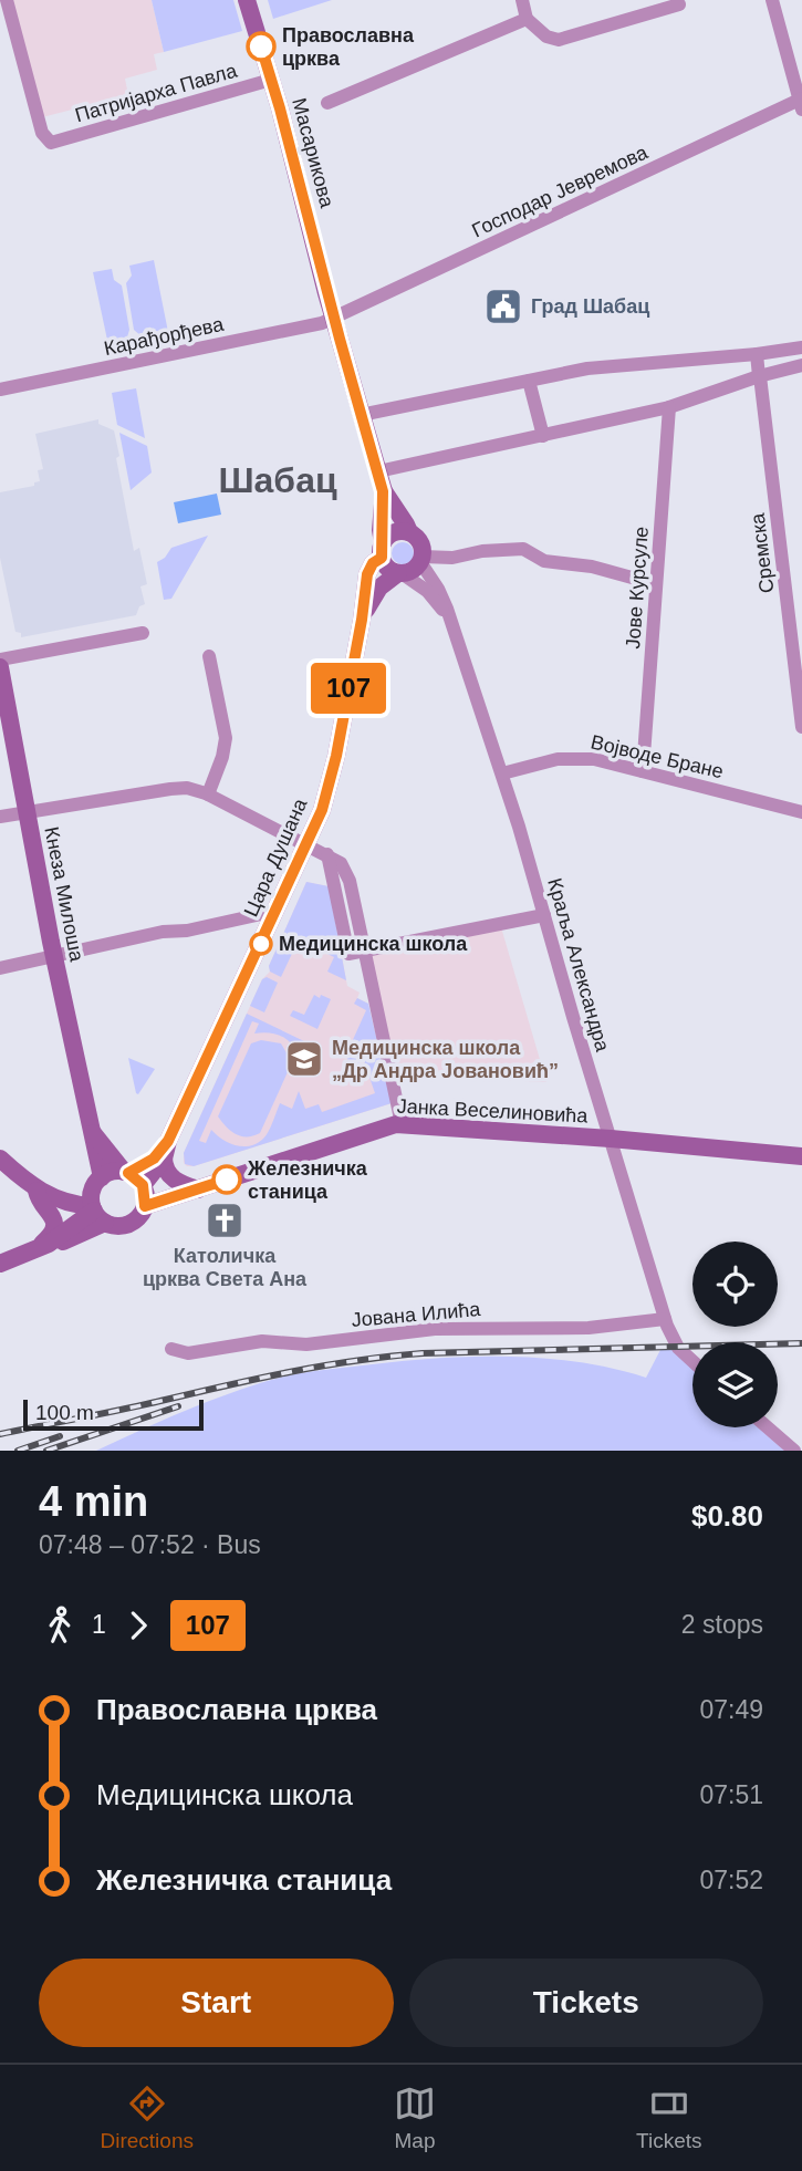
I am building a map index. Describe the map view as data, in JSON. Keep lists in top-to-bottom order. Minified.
{"streets":{"main road":["Масарикова","Цара Душана","Кнеза Милоша","Јанка Веселиновића"],"street":["Патријарха Павла","Господар Јевремова","Карађорђева","Сремска","Јове Курсуле","Војводе Бране","Краља Александра","Јована Илића"]},"crossings":[["Патријарха Павла","Масарикова"],["Масарикова","Господар Јевремова"],["Масарикова","Карађорђева"],["Масарикова","Цара Душана"],["Господар Јевремова","Карађорђева"],["Господар Јевремова","Цара Душана"],["Карађорђева","Цара Душана"],["Јове Курсуле","Војводе Бране"],["Војводе Бране","Краља Александра"],["Цара Душана","Кнеза Милоша"],["Цара Душана","Краља Александра"],["Цара Душана","Јанка Веселиновића"],["Кнеза Милоша","Јанка Веселиновића"],["Краља Александра","Јанка Веселиновића"],["Краља Александра","Јована Илића"]],"districts":["Шабац"],"places":{"other":["Православна црква","Медицинска школа","Железничка станица"],"public building":["Град Шабац"],"school or university":["Медицинска школа „Др Андра Јовановић”"],"church":["Католичка црква Света Ана"]},"lines":["bus line 107"],"scale_bar":"100 m","page":{"on_map":"107","scale":"100 m","heading":["4 min","07:48 – 07:52 · Bus","$0.80"],"legs":["1","107","2 stops"],"list":[{"name":"Православна црква","value":"07:49"},{"name":"Медицинска школа","value":"07:51"},{"name":"Железничка станица","value":"07:52"}],"buttons":["Start","Tickets"],"tabs":["Directions","Map","Tickets"]}}
